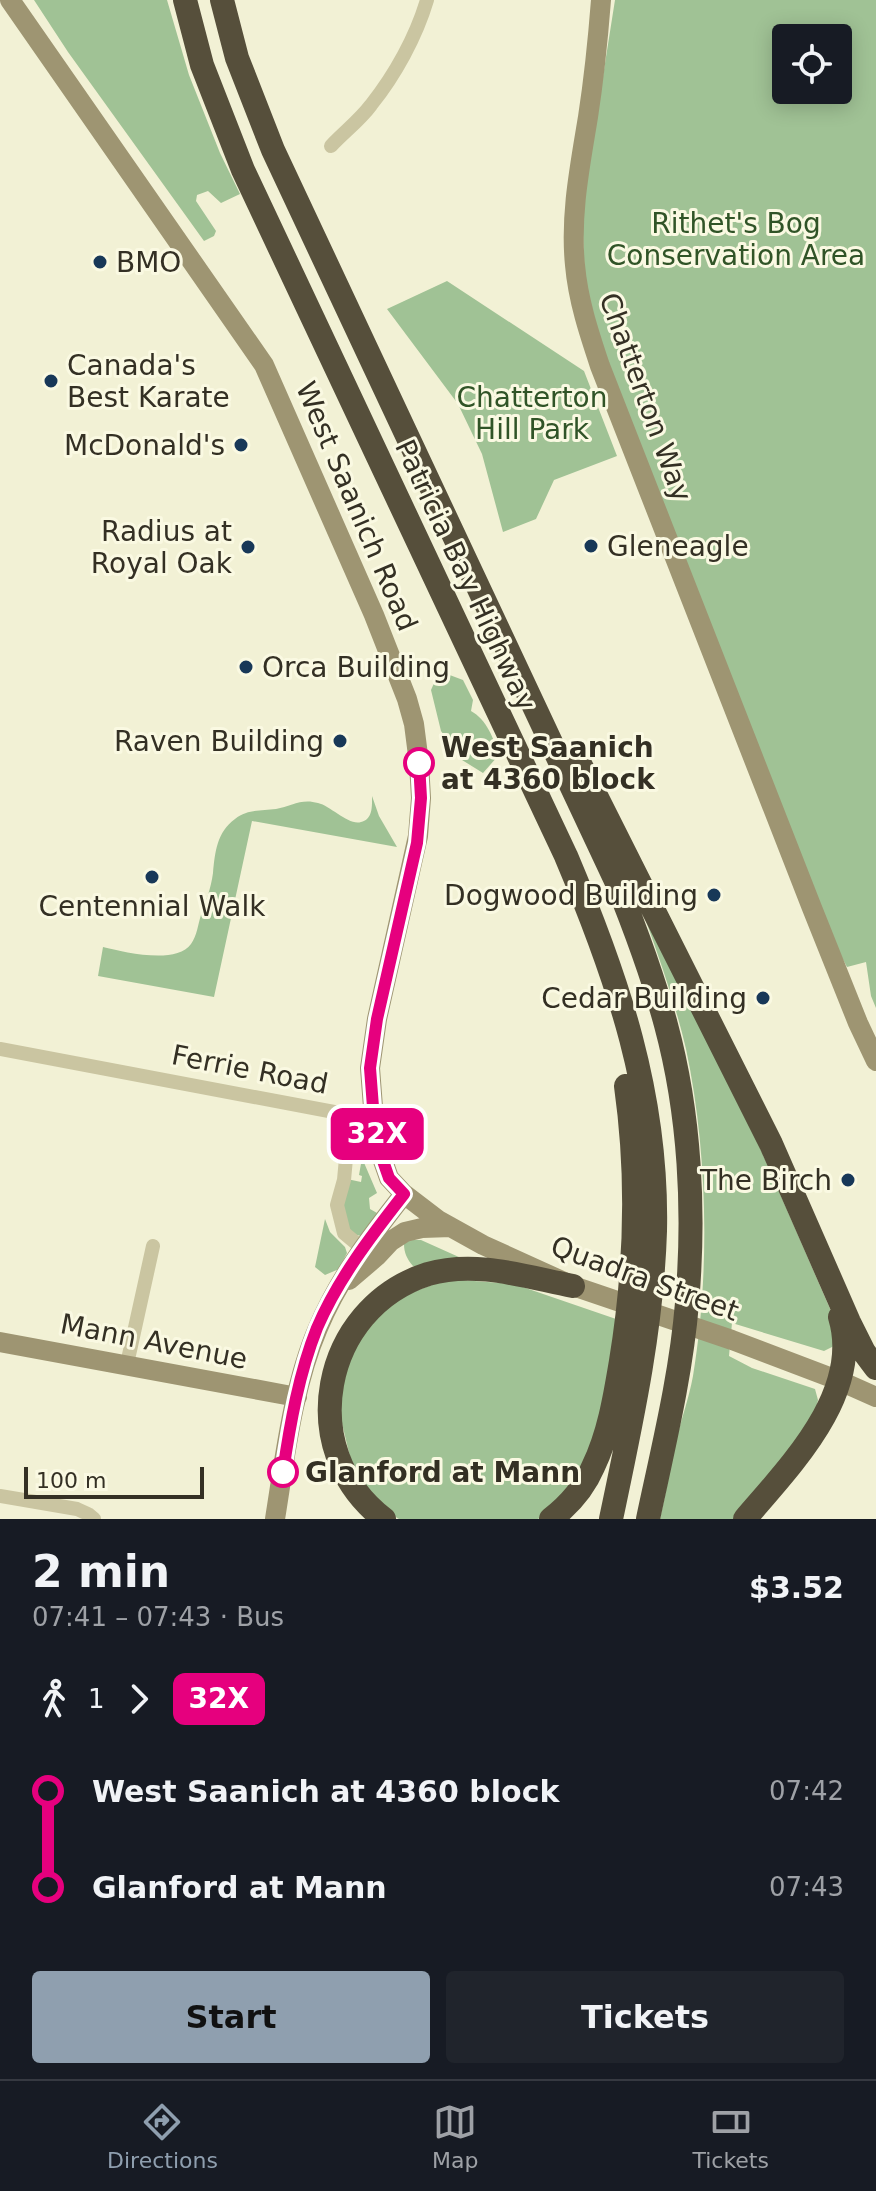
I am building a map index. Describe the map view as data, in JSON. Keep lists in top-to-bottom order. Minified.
{"streets":{"highway":["Patricia Bay Highway"],"main road":["Chatterton Way","West Saanich Road","Quadra Street","Mann Avenue"],"street":["Ferrie Road"]},"crossings":[["West Saanich Road","Quadra Street"]],"parks":["Rithet's Bog Conservation Area","Chatterton Hill Park"],"places":["BMO","Canada's Best Karate","McDonald's","Gleneagle","Radius at Royal Oak","Orca Building","Raven Building","West Saanich at 4360 block","Centennial Walk","Dogwood Building","Cedar Building","The Birch","Glanford at Mann"],"lines":["bus line 32X"],"scale_bar":"100 m","page":{"on_map":"32X","scale":"100 m","heading":["2 min","07:41 – 07:43 · Bus","$3.52"],"legs":["1","32X"],"list":[{"name":"West Saanich at 4360 block","value":"07:42"},{"name":"Glanford at Mann","value":"07:43"}],"buttons":["Start","Tickets"],"tabs":["Directions","Map","Tickets"]}}
